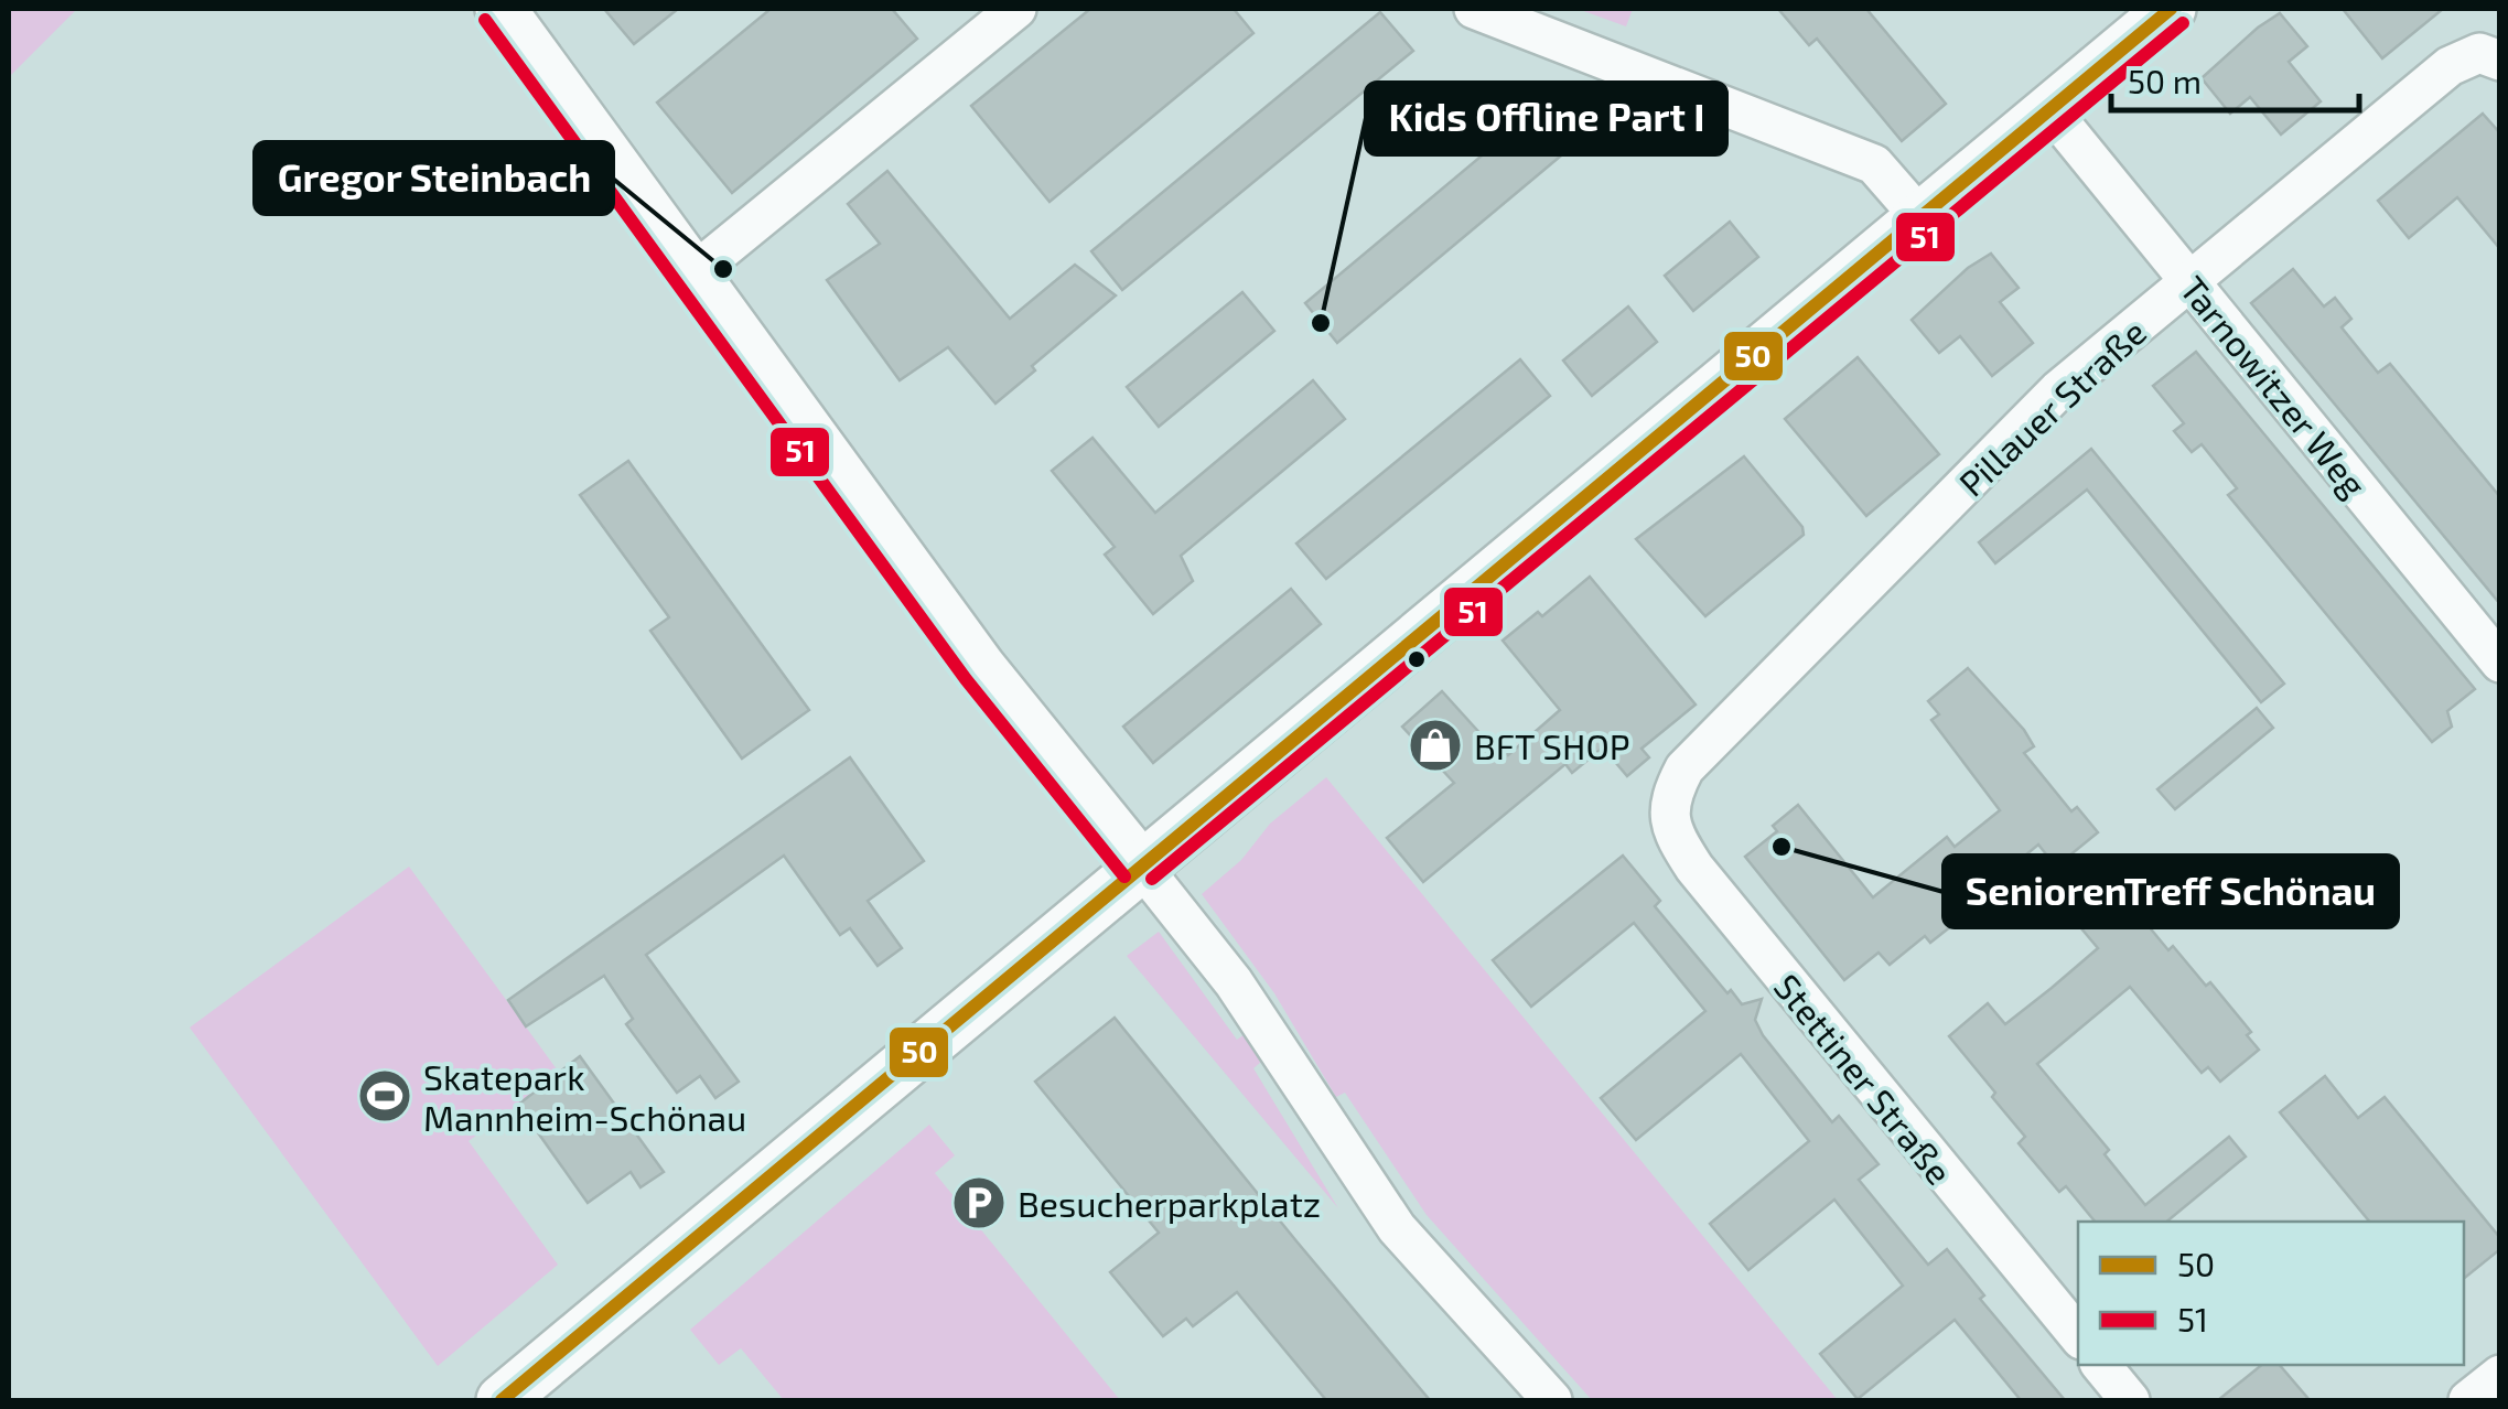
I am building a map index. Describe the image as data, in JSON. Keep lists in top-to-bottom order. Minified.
{"streets":{"street":["Tarnowitzer Weg","Pillauer Straße","Stettiner Straße"]},"crossings":[["Tarnowitzer Weg","Pillauer Straße"],["Pillauer Straße","Stettiner Straße"]],"places":{"other":["Gregor Steinbach","Kids Offline Part I","SeniorenTreff Schönau"],"shop":["BFT SHOP"],"sports":["Skatepark Mannheim-Schönau"],"parking":["Besucherparkplatz"]},"lines":["transit line 50","transit line 51"],"legend":["50","51"],"scale_bar":"50 m"}
